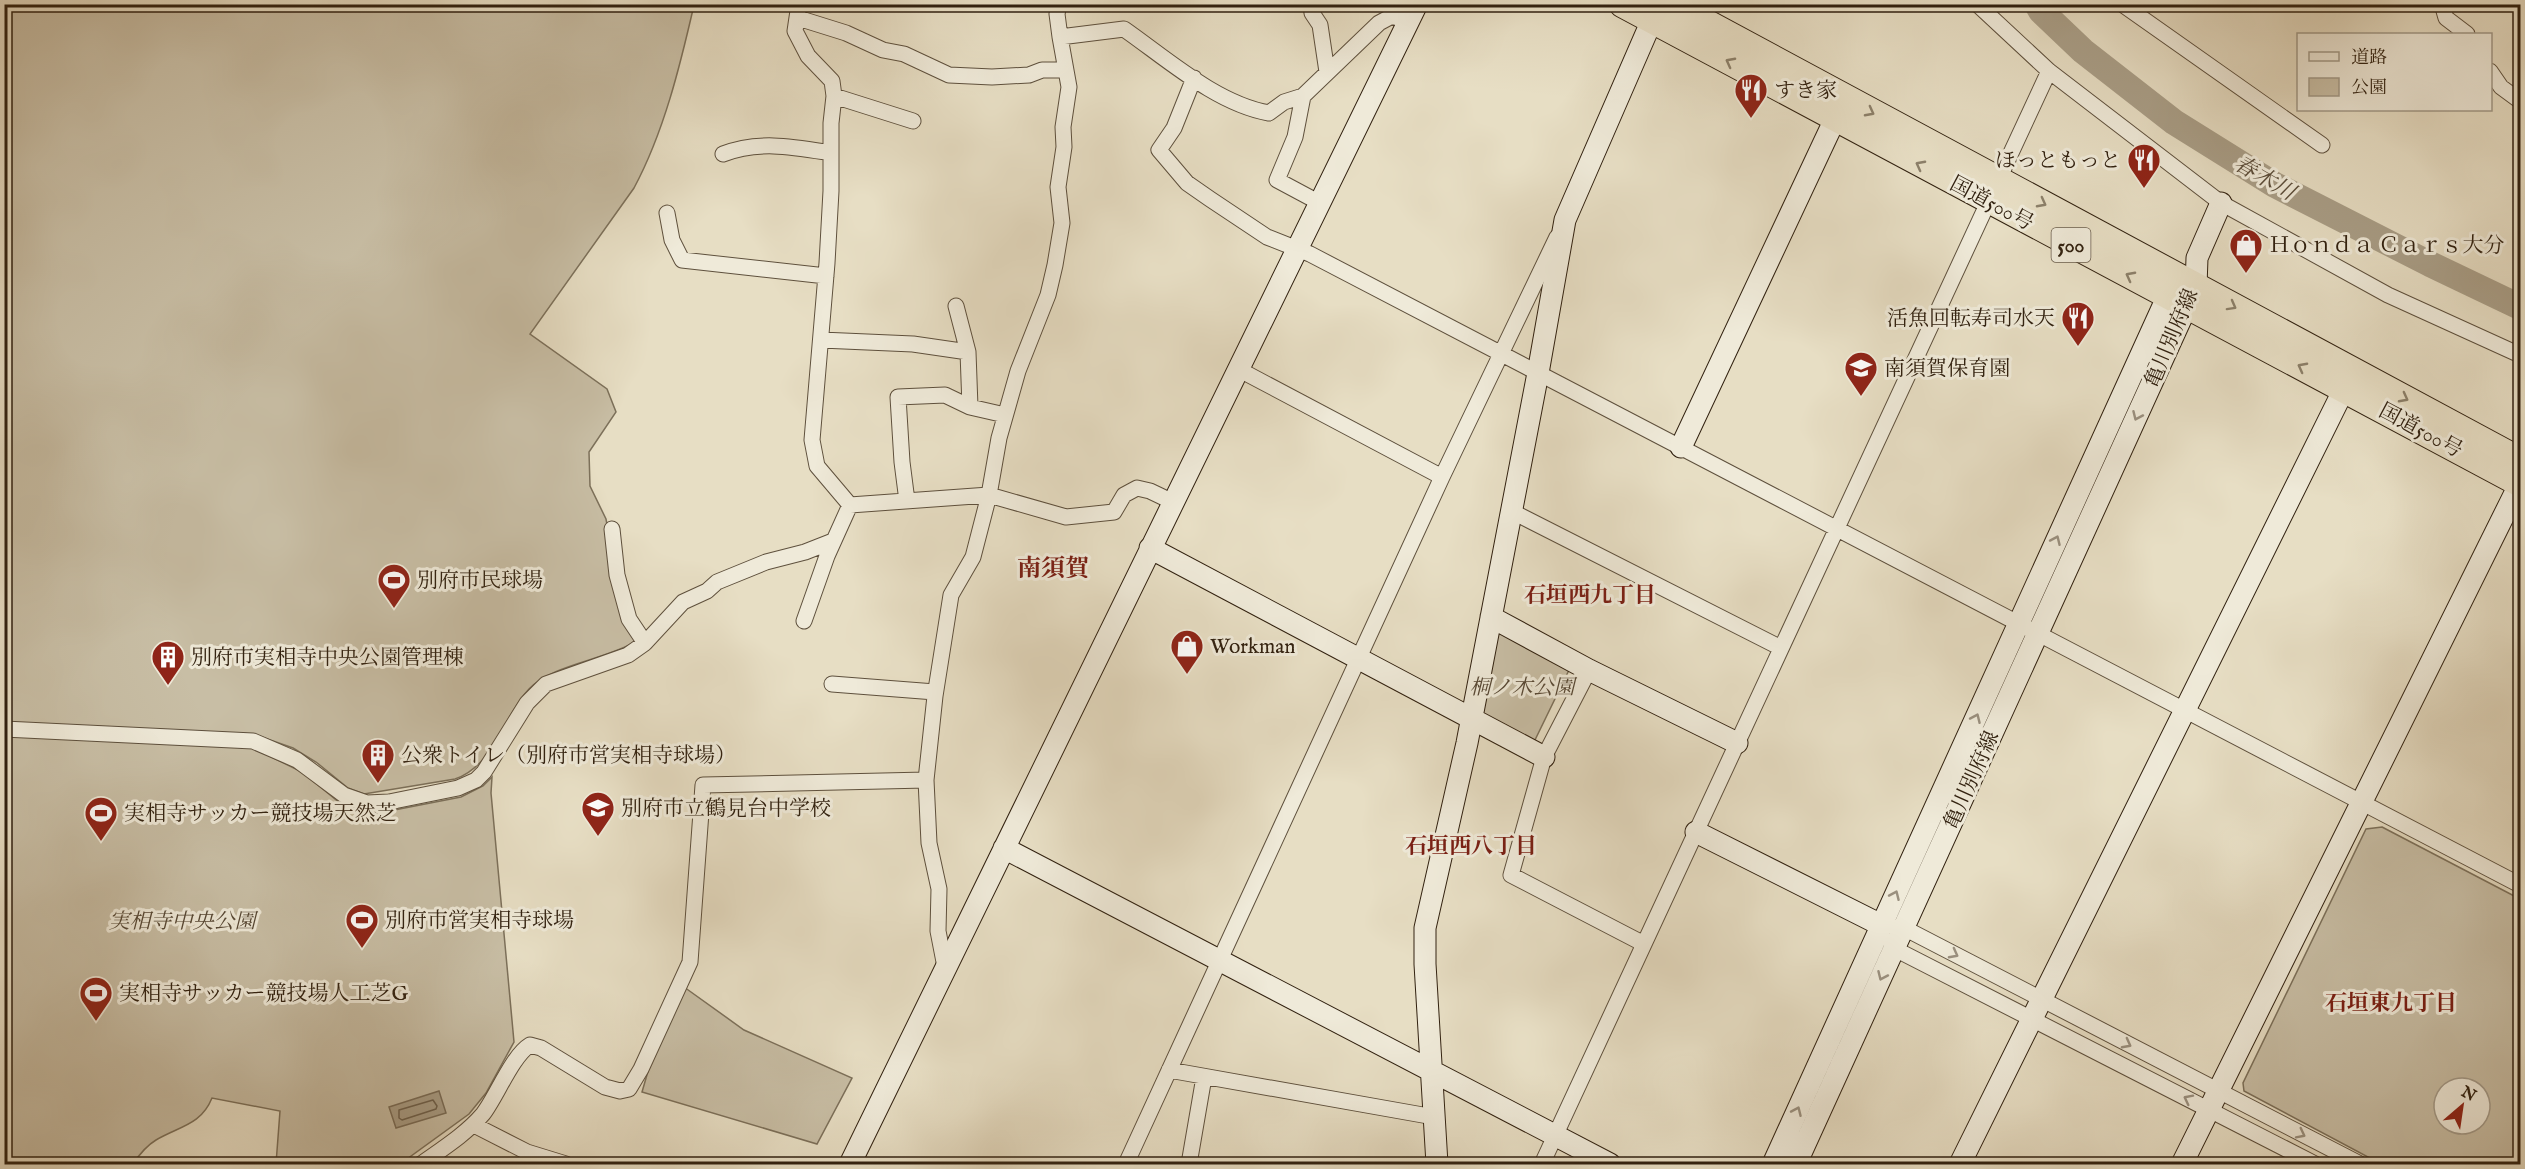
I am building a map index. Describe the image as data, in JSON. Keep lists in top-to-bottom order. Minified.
{"streets":{"highway":["国道500号","500"],"street":["亀川別府線"]},"crossings":[["国道500号","亀川別府線"]],"districts":["南須賀","石垣西九丁目","石垣西八丁目","石垣東九丁目"],"water":["春木川"],"parks":["桐ノ木公園","実相寺中央公園"],"places":{"restaurant":["すき家","ほっともっと","活魚回転寿司水天"],"shop":["Ｈｏｎｄａ Ｃａｒｓ大分","Workman"],"school or university":["南須賀保育園","別府市立鶴見台中学校"],"sports":["別府市民球場","実相寺サッカー競技場天然芝","別府市営実相寺球場","実相寺サッカー競技場人工芝G"],"building":["別府市実相寺中央公園管理棟","公衆トイレ（別府市営実相寺球場）"]},"legend":["道路","公園"],"north":"top right"}
